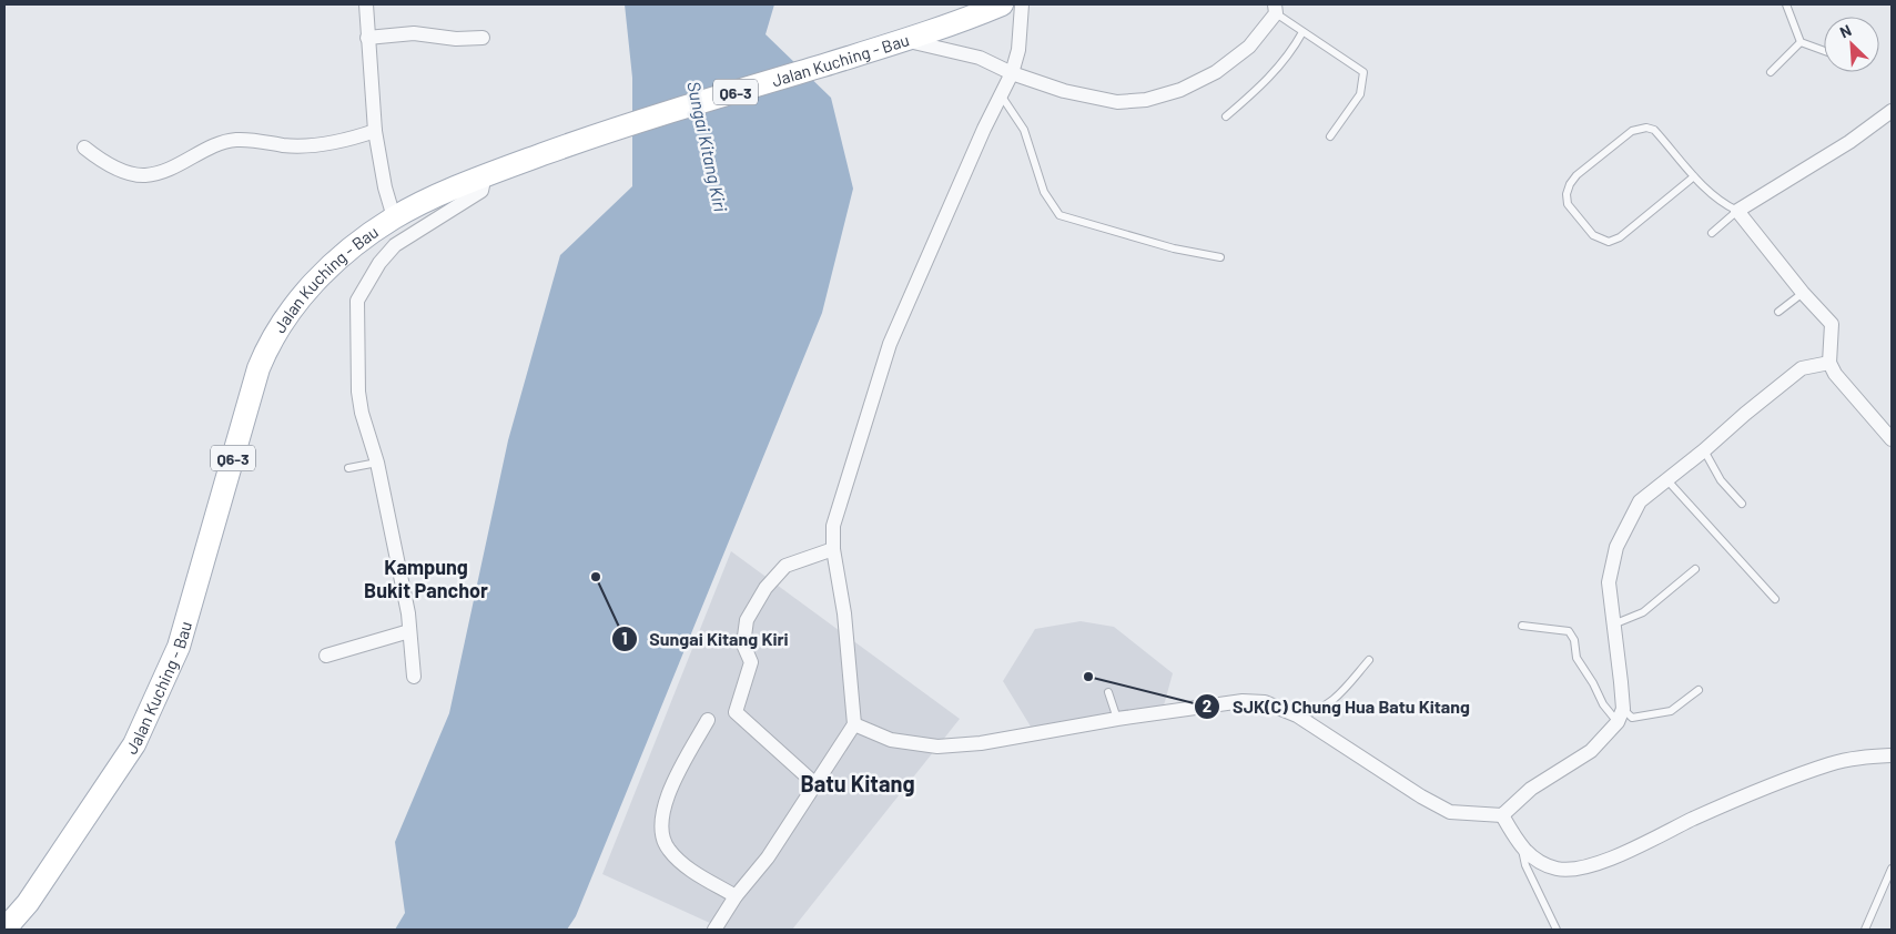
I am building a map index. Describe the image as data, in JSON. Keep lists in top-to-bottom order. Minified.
{"streets":{"main road":["Jalan Kuching - Bau","Q6-3"]},"districts":["Kampung Bukit Panchor","Batu Kitang"],"water":["Sungai Kitang Kiri"],"places":["Sungai Kitang Kiri","SJK(C) Chung Hua Batu Kitang"],"north":"top left"}
